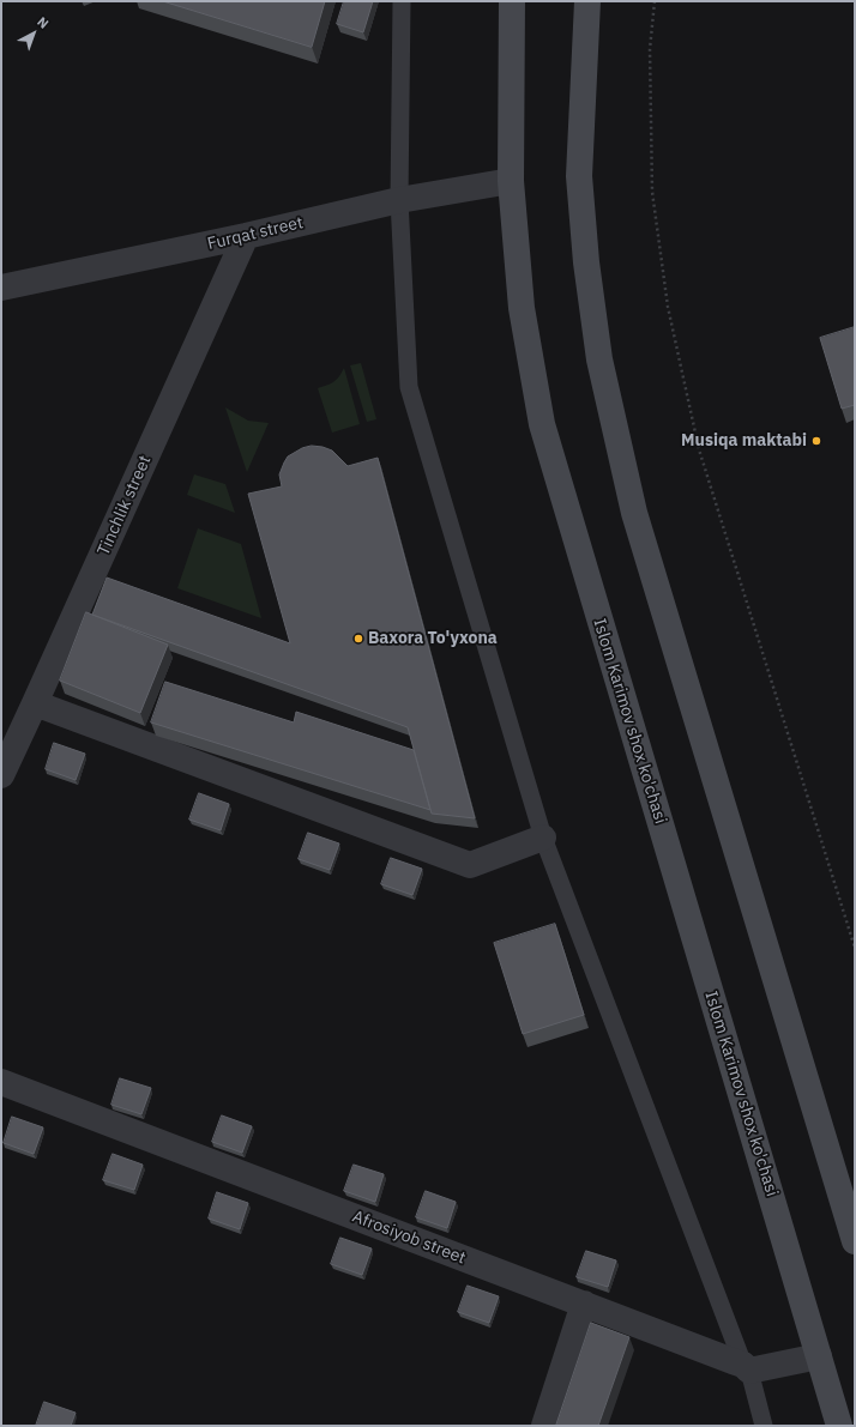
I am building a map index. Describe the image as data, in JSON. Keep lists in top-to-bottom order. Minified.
{"streets":{"main road":["Islom Karimov shox ko'chasi"],"street":["Furqat street","Tinchlik street","Afrosiyob street"]},"crossings":[["Furqat street","Tinchlik street"],["Furqat street","Islom Karimov shox ko'chasi"]],"places":["Musiqa maktabi","Baxora To'yxona"],"north":"top right"}
